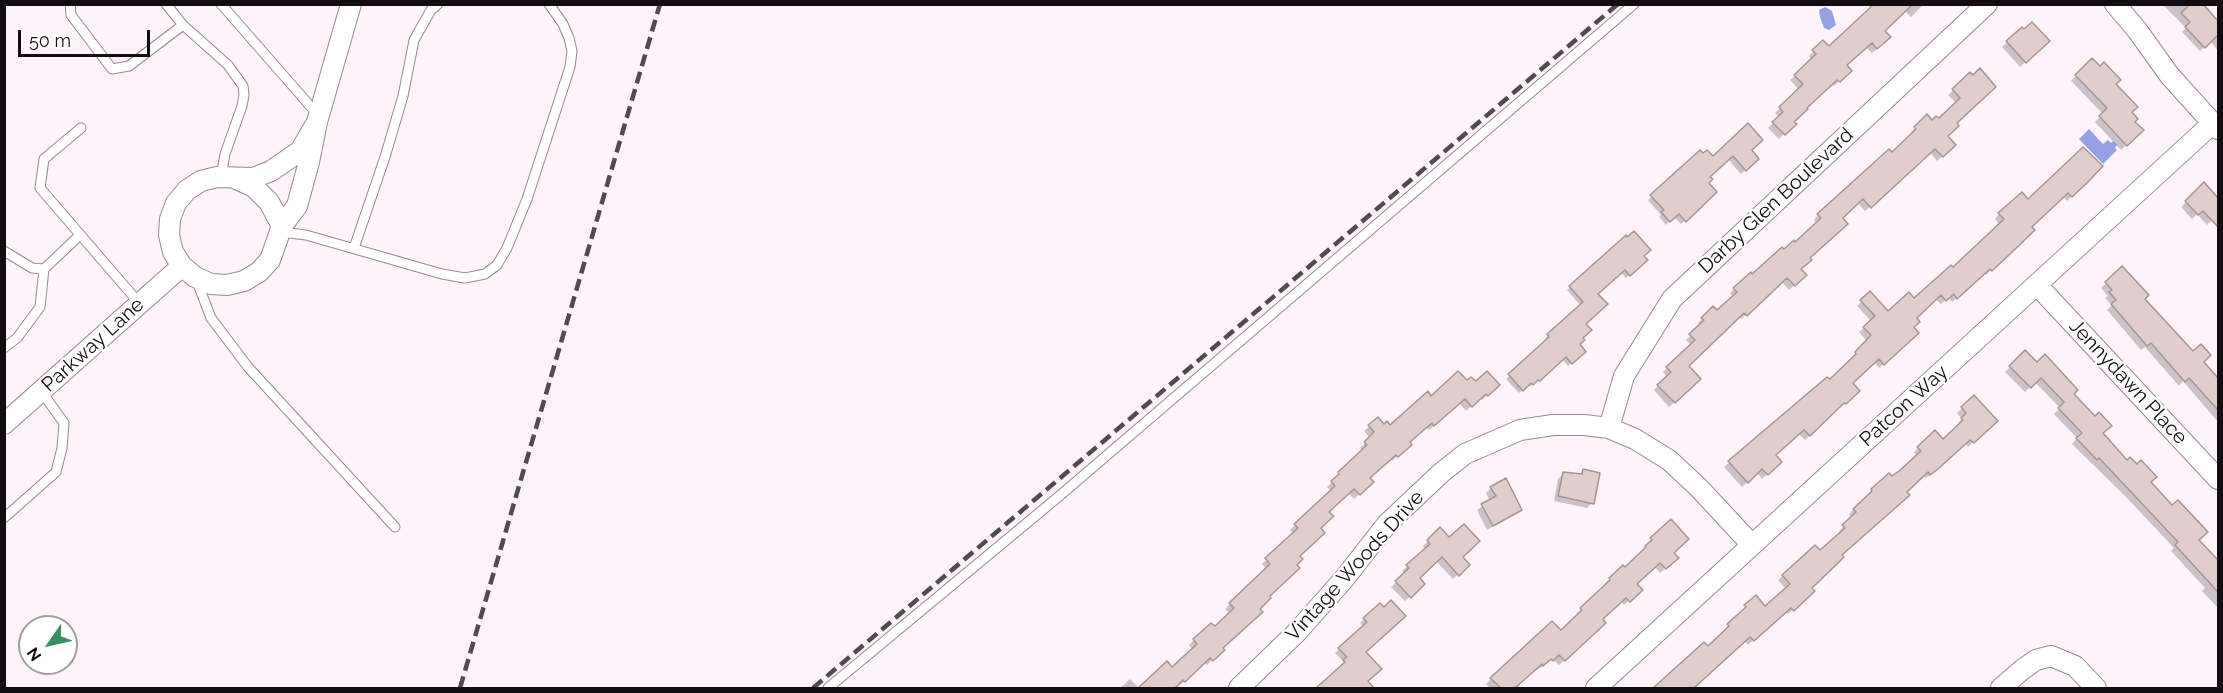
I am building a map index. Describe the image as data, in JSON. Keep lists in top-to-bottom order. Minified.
{"streets":{"street":["Darby Glen Boulevard","Parkway Lane","Jennydawn Place","Patcon Way","Vintage Woods Drive"]},"crossings":[["Darby Glen Boulevard","Vintage Woods Drive"],["Jennydawn Place","Patcon Way"],["Patcon Way","Vintage Woods Drive"]],"scale_bar":"50 m","north":"bottom left"}
